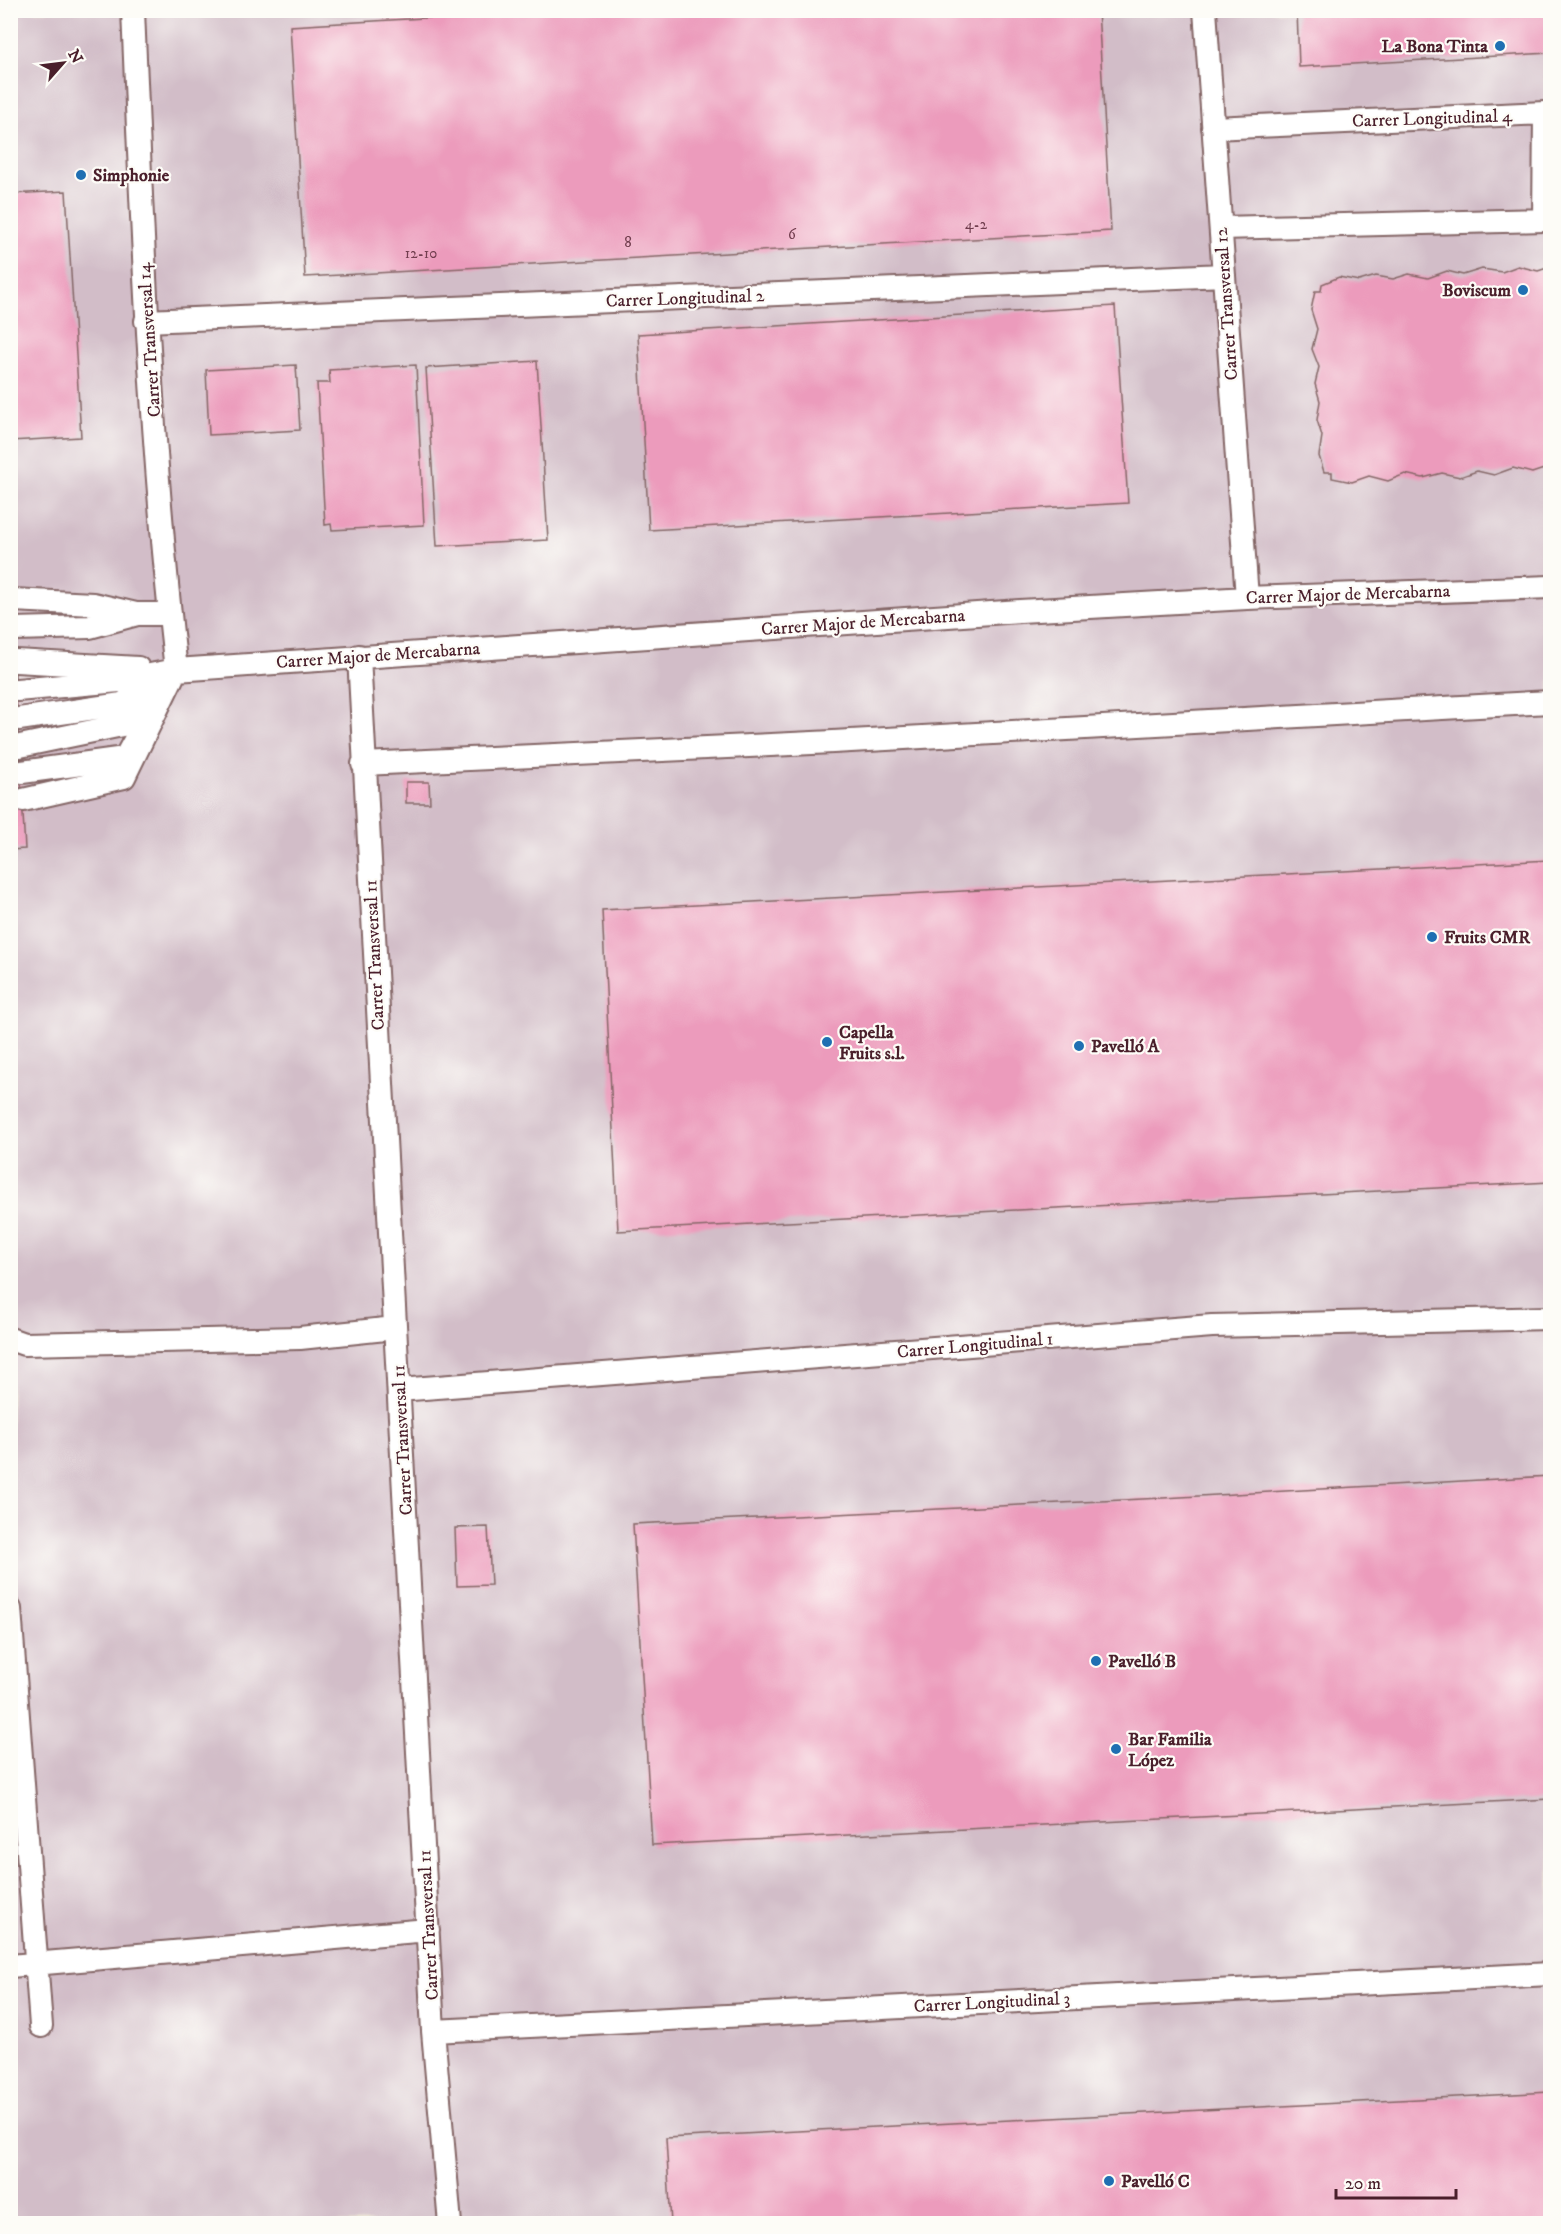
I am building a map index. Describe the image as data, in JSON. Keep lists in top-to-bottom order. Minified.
{"streets":{"lane":["Carrer Longitudinal 4","Carrer Longitudinal 2","Carrer Transversal 12","Carrer Transversal 14","Carrer Major de Mercabarna","Carrer Transversal 11","Carrer Longitudinal 1","Carrer Longitudinal 3"]},"crossings":[["Carrer Longitudinal 4","Carrer Transversal 12"],["Carrer Longitudinal 2","Carrer Transversal 12"],["Carrer Longitudinal 2","Carrer Transversal 14"],["Carrer Transversal 12","Carrer Major de Mercabarna"],["Carrer Transversal 14","Carrer Major de Mercabarna"],["Carrer Major de Mercabarna","Carrer Transversal 11"],["Carrer Transversal 11","Carrer Longitudinal 1"],["Carrer Transversal 11","Carrer Longitudinal 3"]],"places":["La Bona Tinta","Simphonie","Boviscum","Fruits CMR","Capella Fruits s.l.","Pavelló A","Pavelló B","Bar Familia López","Pavelló C"],"house_numbers":["4-2","6","8","12-10"],"scale_bar":"20 m","north":"top right"}
